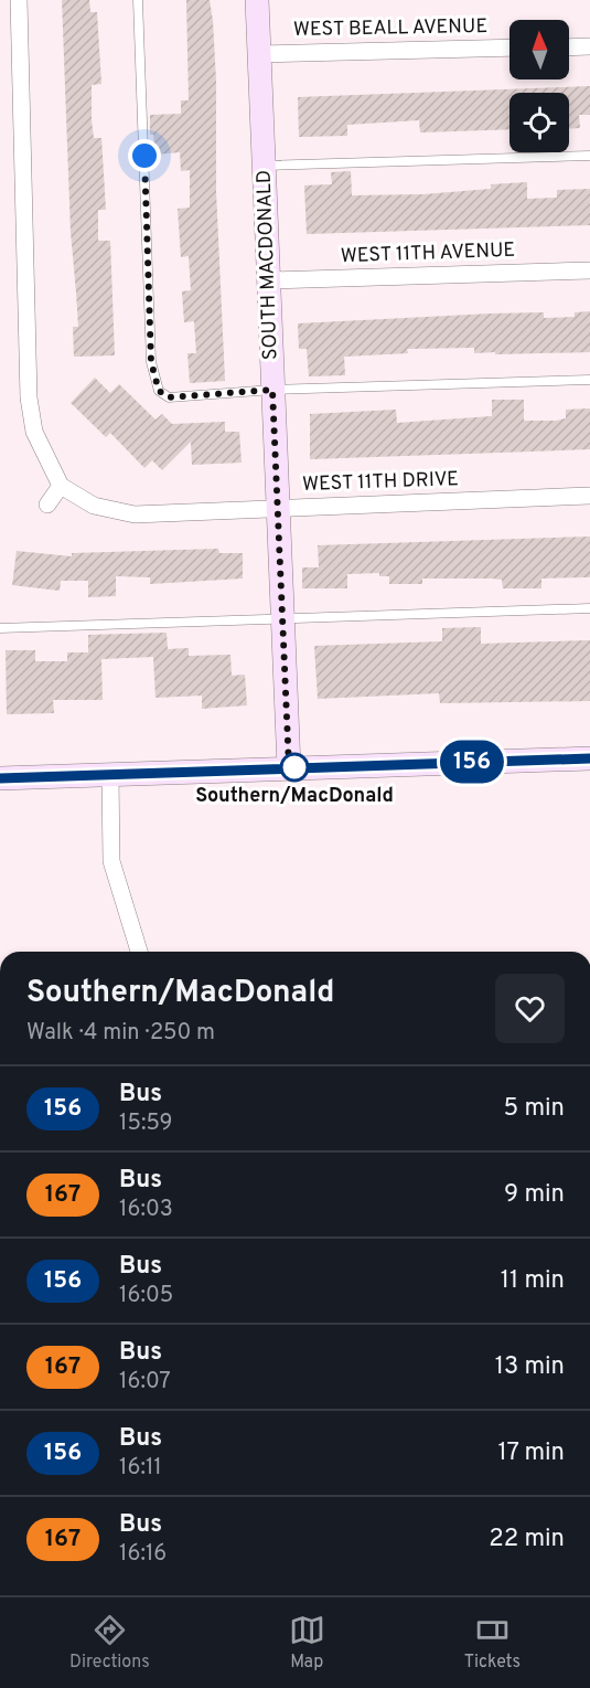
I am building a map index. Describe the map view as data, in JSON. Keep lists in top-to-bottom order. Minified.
{"streets":{"street":["WEST BEALL AVENUE","WEST 11TH AVENUE","SOUTH MACDONALD","WEST 11TH DRIVE"]},"crossings":[["WEST BEALL AVENUE","SOUTH MACDONALD"],["WEST 11TH AVENUE","SOUTH MACDONALD"],["SOUTH MACDONALD","WEST 11TH DRIVE"]],"places":["Southern/MacDonald"],"lines":["bus line 156"],"north":"top","page":{"on_map":"156","heading":["Southern/MacDonald","Walk · 4 min · 250 m"],"list":[{"mark":"156","name":"Bus","note":"15:59","value":"5 min"},{"mark":"167","name":"Bus","note":"16:03","value":"9 min"},{"mark":"156","name":"Bus","note":"16:05","value":"11 min"},{"mark":"167","name":"Bus","note":"16:07","value":"13 min"},{"mark":"156","name":"Bus","note":"16:11","value":"17 min"},{"mark":"167","name":"Bus","note":"16:16","value":"22 min"}],"tabs":["Directions","Map","Tickets"]}}
